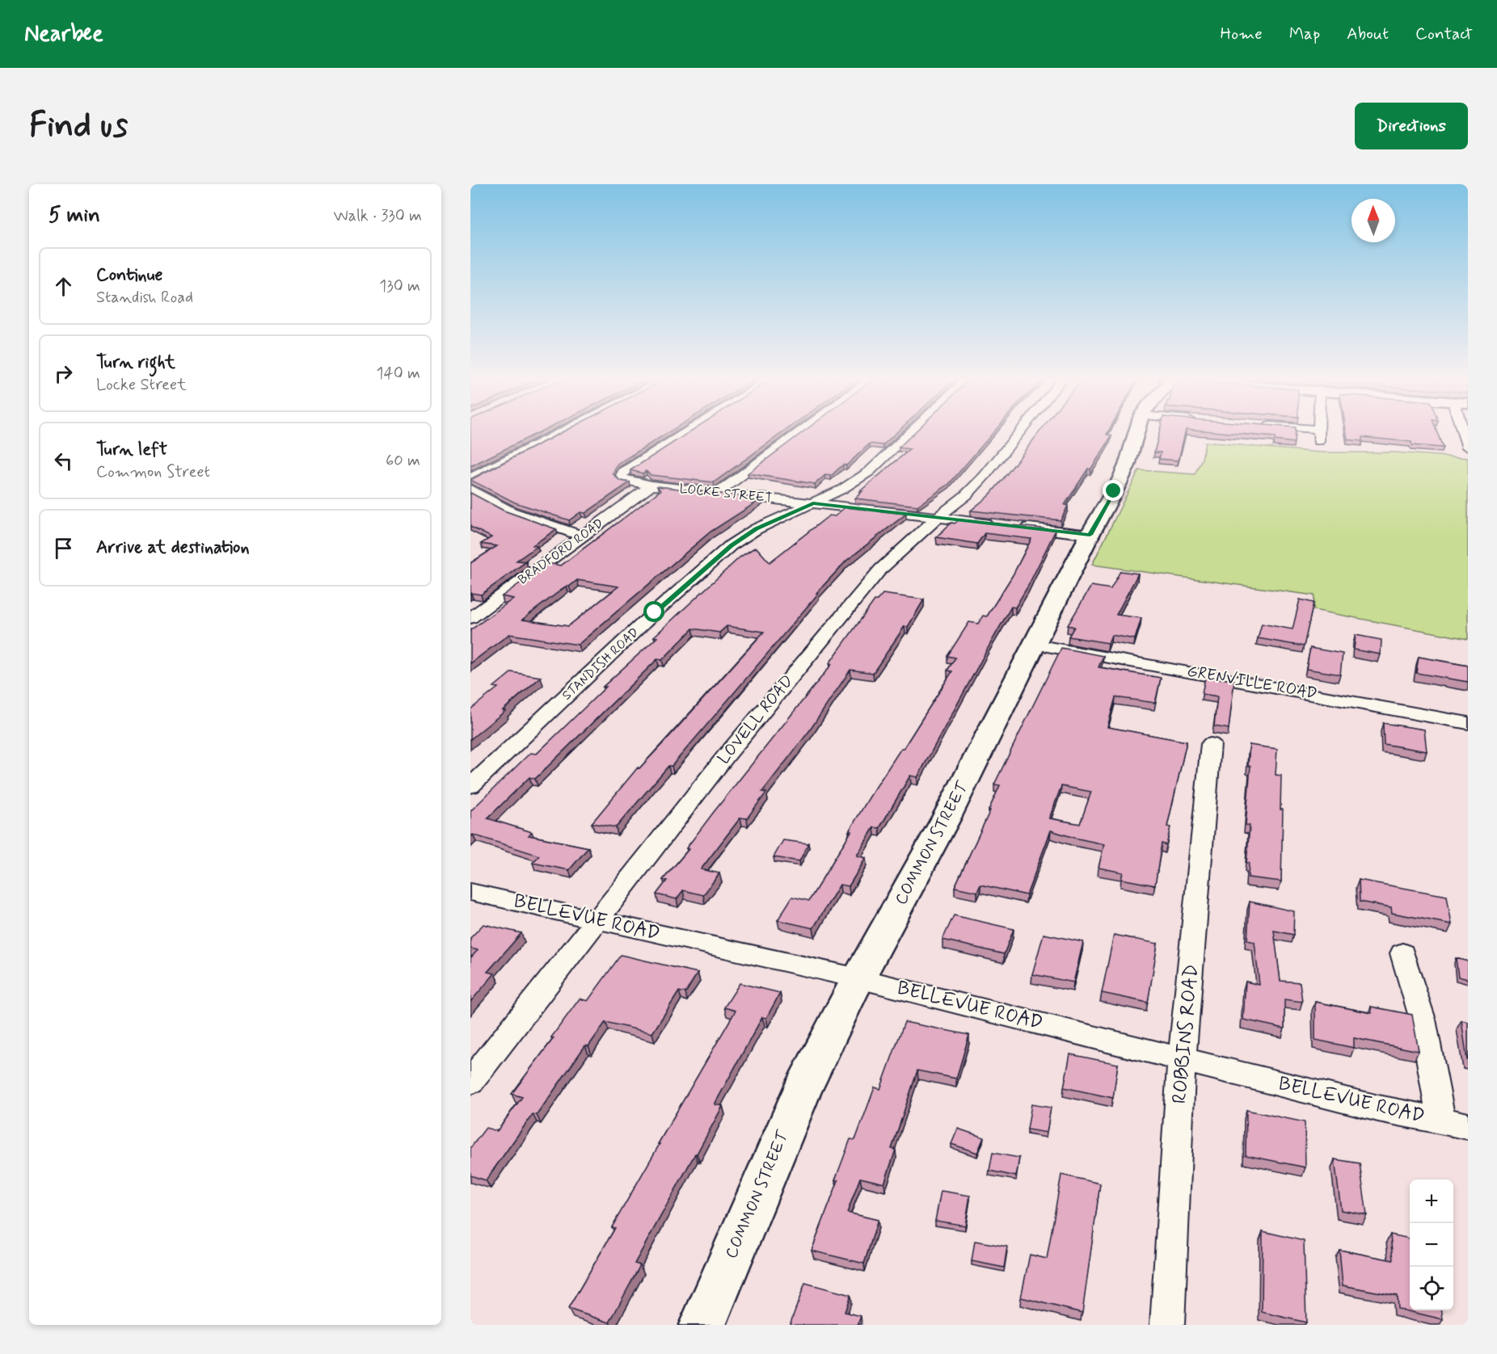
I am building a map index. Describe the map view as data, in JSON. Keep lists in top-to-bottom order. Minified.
{"streets":{"main road":["COMMON STREET"],"street":["LOCKE STREET","BRADFORD ROAD","STANDISH ROAD","GRENVILLE ROAD","LOVELL ROAD","BELLEVUE ROAD","ROBBINS ROAD"]},"crossings":[["LOCKE STREET","BRADFORD ROAD"],["LOCKE STREET","STANDISH ROAD"],["LOCKE STREET","LOVELL ROAD"],["GRENVILLE ROAD","COMMON STREET"],["LOVELL ROAD","BELLEVUE ROAD"],["COMMON STREET","BELLEVUE ROAD"],["BELLEVUE ROAD","ROBBINS ROAD"]],"north":"top","page":{"header":"Nearbee","nav":["Home","Map","About","Contact"],"buttons":"Directions","title":"Find us","heading":["5 min","Walk · 330 m"],"list":[["Continue","Standish Road","130 m"],["Turn right","Locke Street","140 m"],["Turn left","Common Street","60 m"],"Arrive at destination"],"map_buttons":["+","−"]}}
